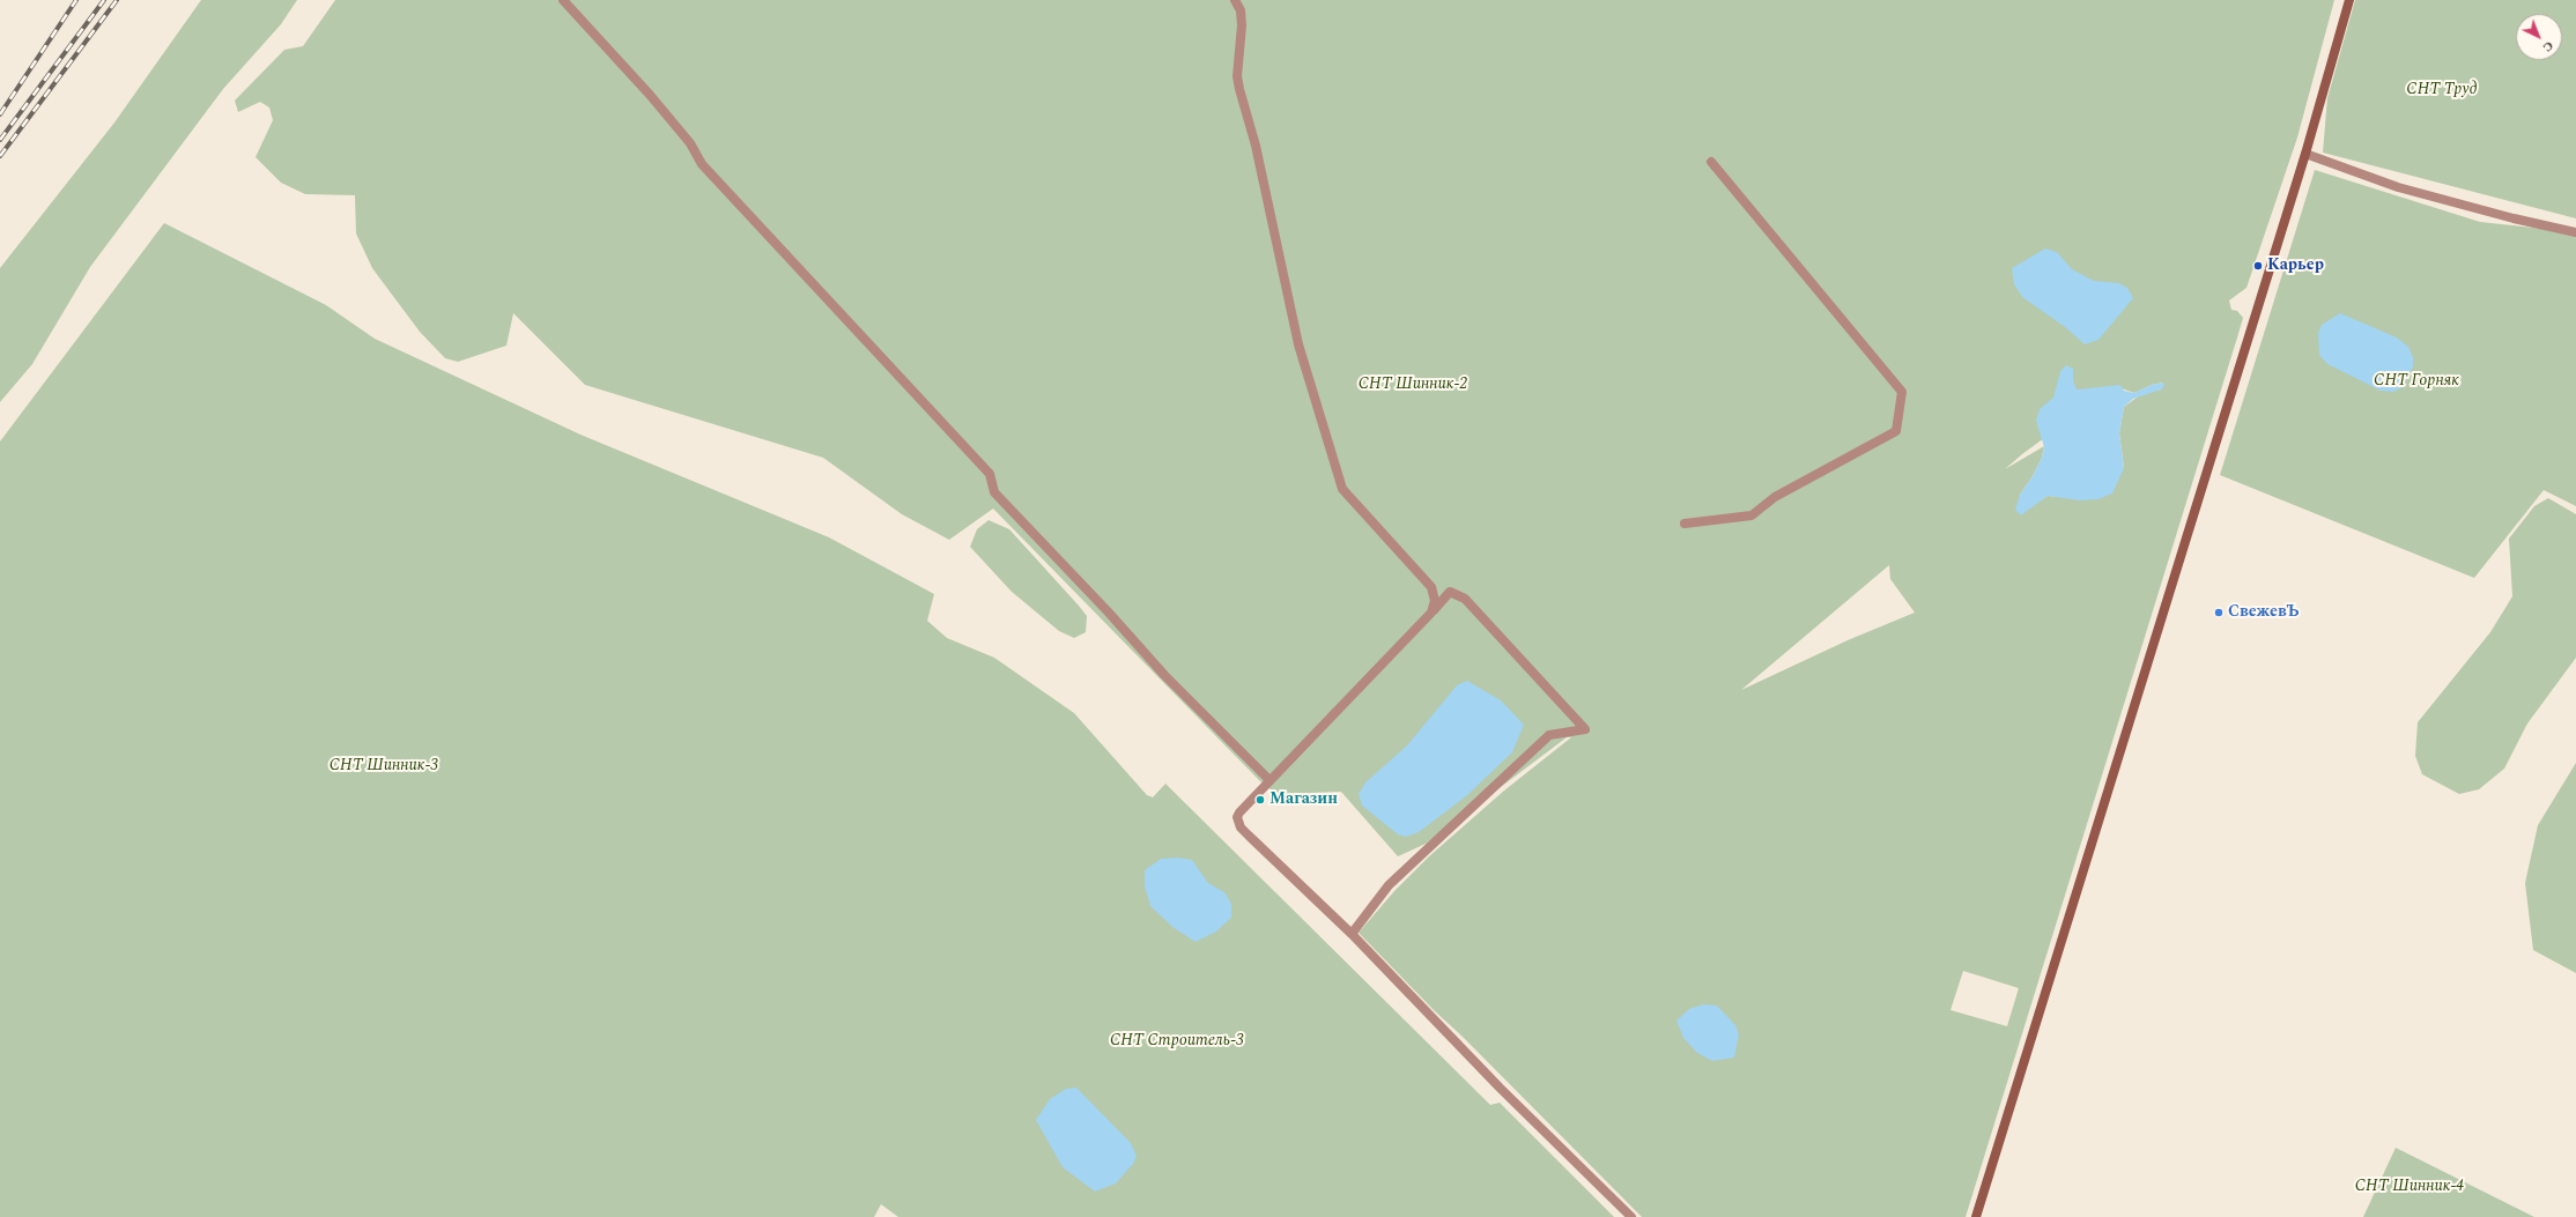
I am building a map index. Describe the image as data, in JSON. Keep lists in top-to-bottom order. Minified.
{"parks":["СНТ Труд","СНТ Горняк","СНТ Шинник-2","СНТ Шинник-3","СНТ Строитель-3","СНТ Шинник-4"],"places":["Карьер","СвежевЪ","Магазин"],"north":"bottom right"}
